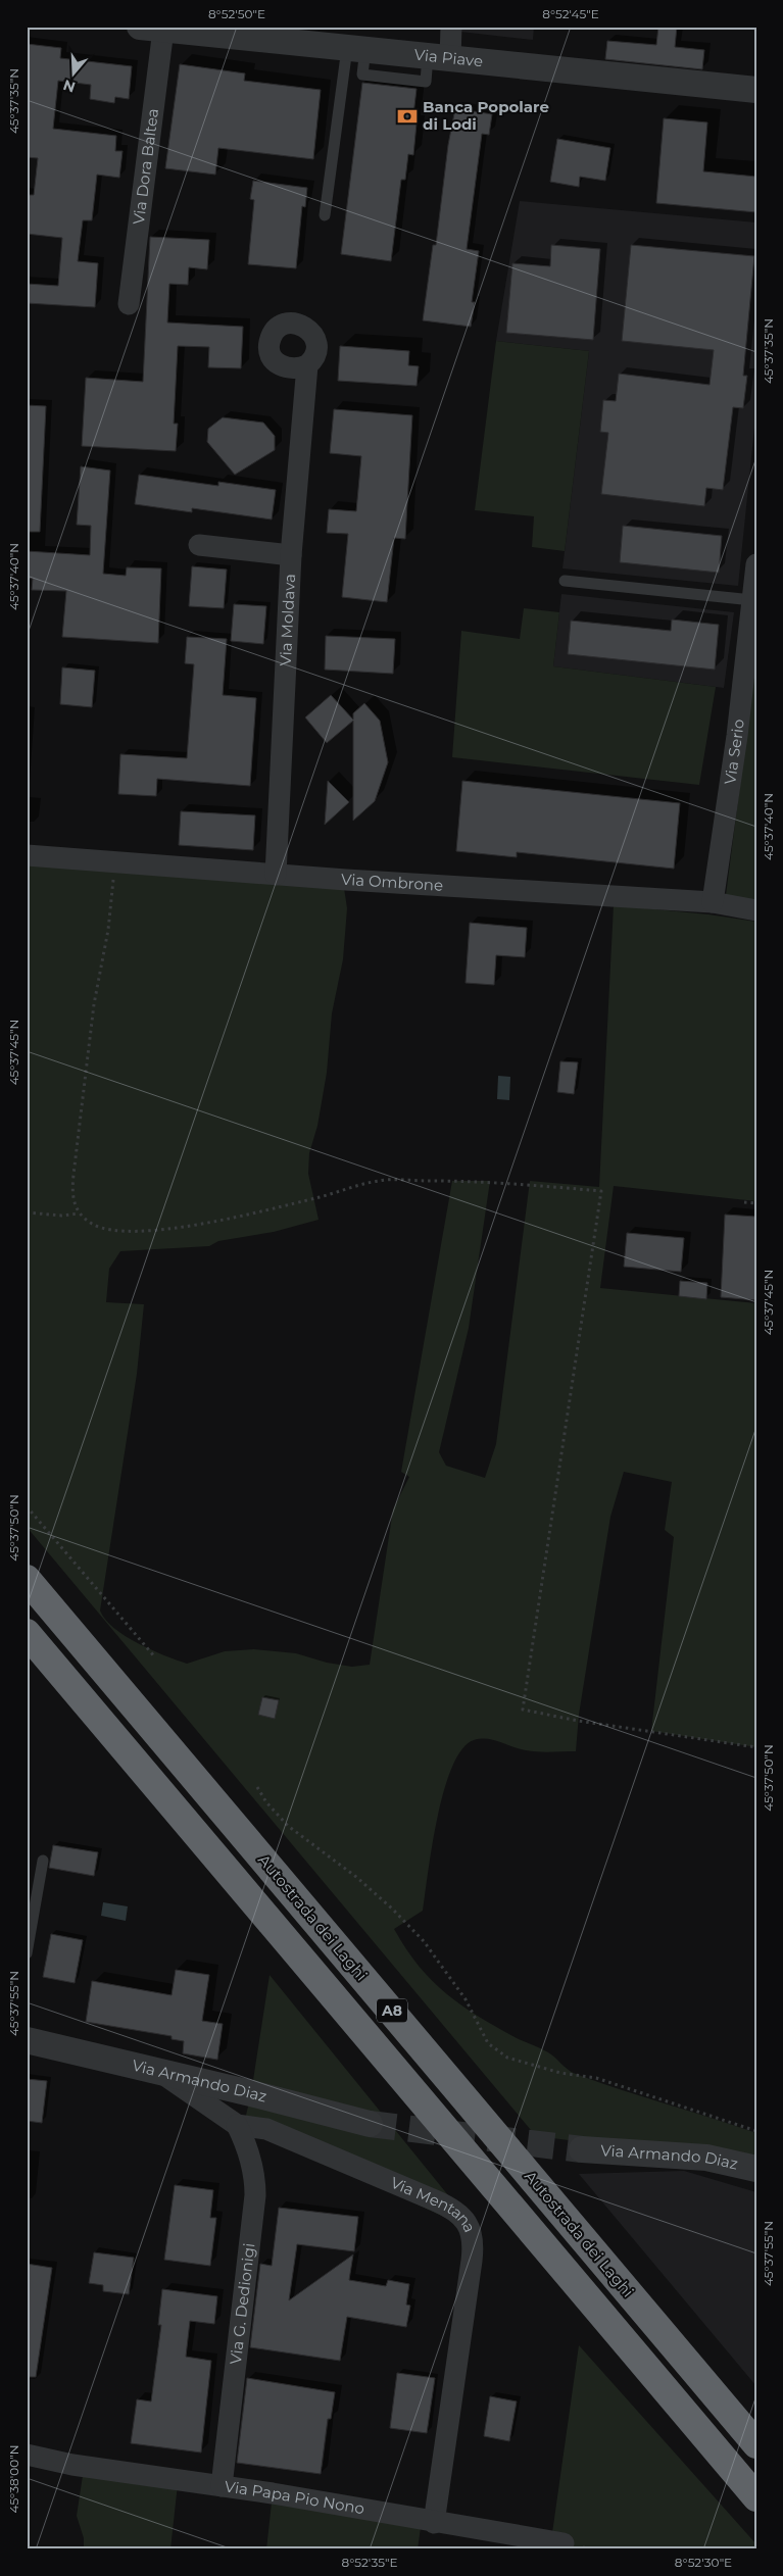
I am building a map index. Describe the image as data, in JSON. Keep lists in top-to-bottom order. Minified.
{"streets":{"highway":["Autostrada dei Laghi","A8"],"street":["Via Piave","Via Dora Baltea","Via Moldava","Via Serio","Via Ombrone","Via Armando Diaz","Via Mentana","Via G. Dedionigi","Via Papa Pio Nono"]},"crossings":[["Via Piave","Via Dora Baltea"],["Via Moldava","Via Ombrone"],["Via Serio","Via Ombrone"],["Via Armando Diaz","Via Mentana"],["Via Mentana","Via G. Dedionigi"],["Via Mentana","Via Papa Pio Nono"],["Via G. Dedionigi","Via Papa Pio Nono"]],"places":{"bank":["Banca Popolare di Lodi"]},"north":"bottom","coordinates":["8°52'50\"E","8°52'45\"E","45°37'35\"N","45°37'40\"N","45°37'45\"N","45°37'50\"N","45°37'55\"N","45°38'00\"N","8°52'35\"E","8°52'30\"E"]}
